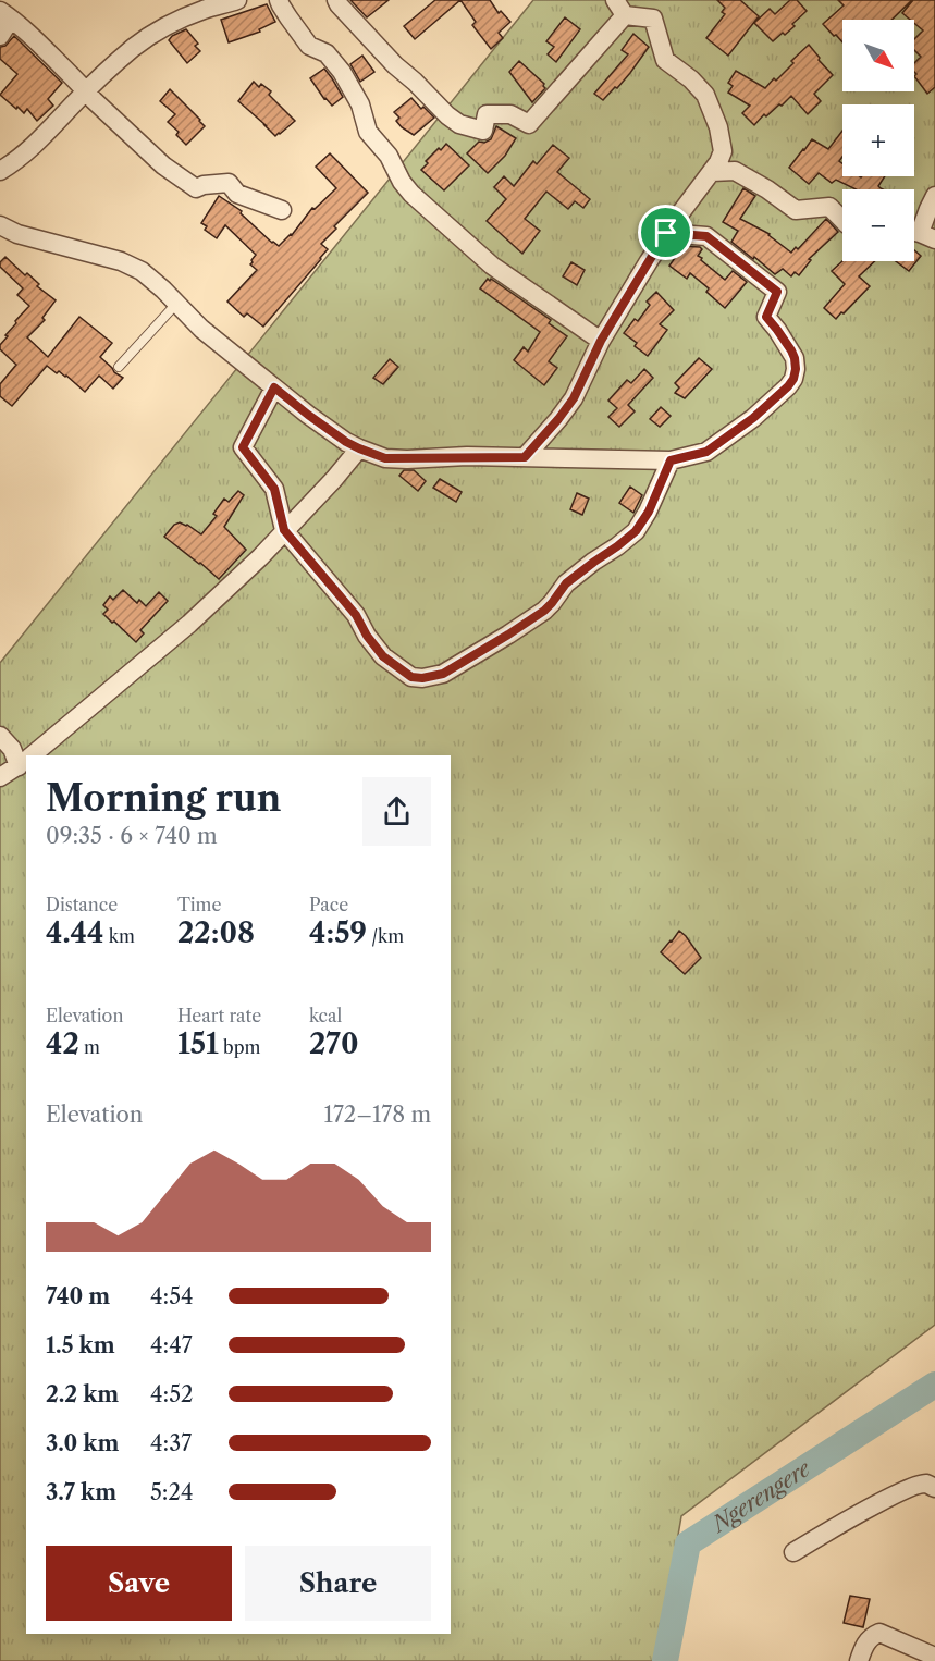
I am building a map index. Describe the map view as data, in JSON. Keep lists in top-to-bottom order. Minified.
{"water":["Ngerengere"],"north":"bottom right","page":{"map_buttons":["+","−"],"heading":["Morning run","09:35 · 6 × 740 m"],"stats":[["Distance","4.44 km"],["Time","22:08"],["Pace","4:59 /km"],["Elevation","42 m"],["Heart rate","151 bpm"],["kcal","270"]],"chart":["Elevation","172–178 m"],"list":[{"name":"740 m","note":"4:54"},{"name":"1.5 km","note":"4:47"},{"name":"2.2 km","note":"4:52"},{"name":"3.0 km","note":"4:37"},{"name":"3.7 km","note":"5:24"}],"buttons":["Save","Share"]}}
